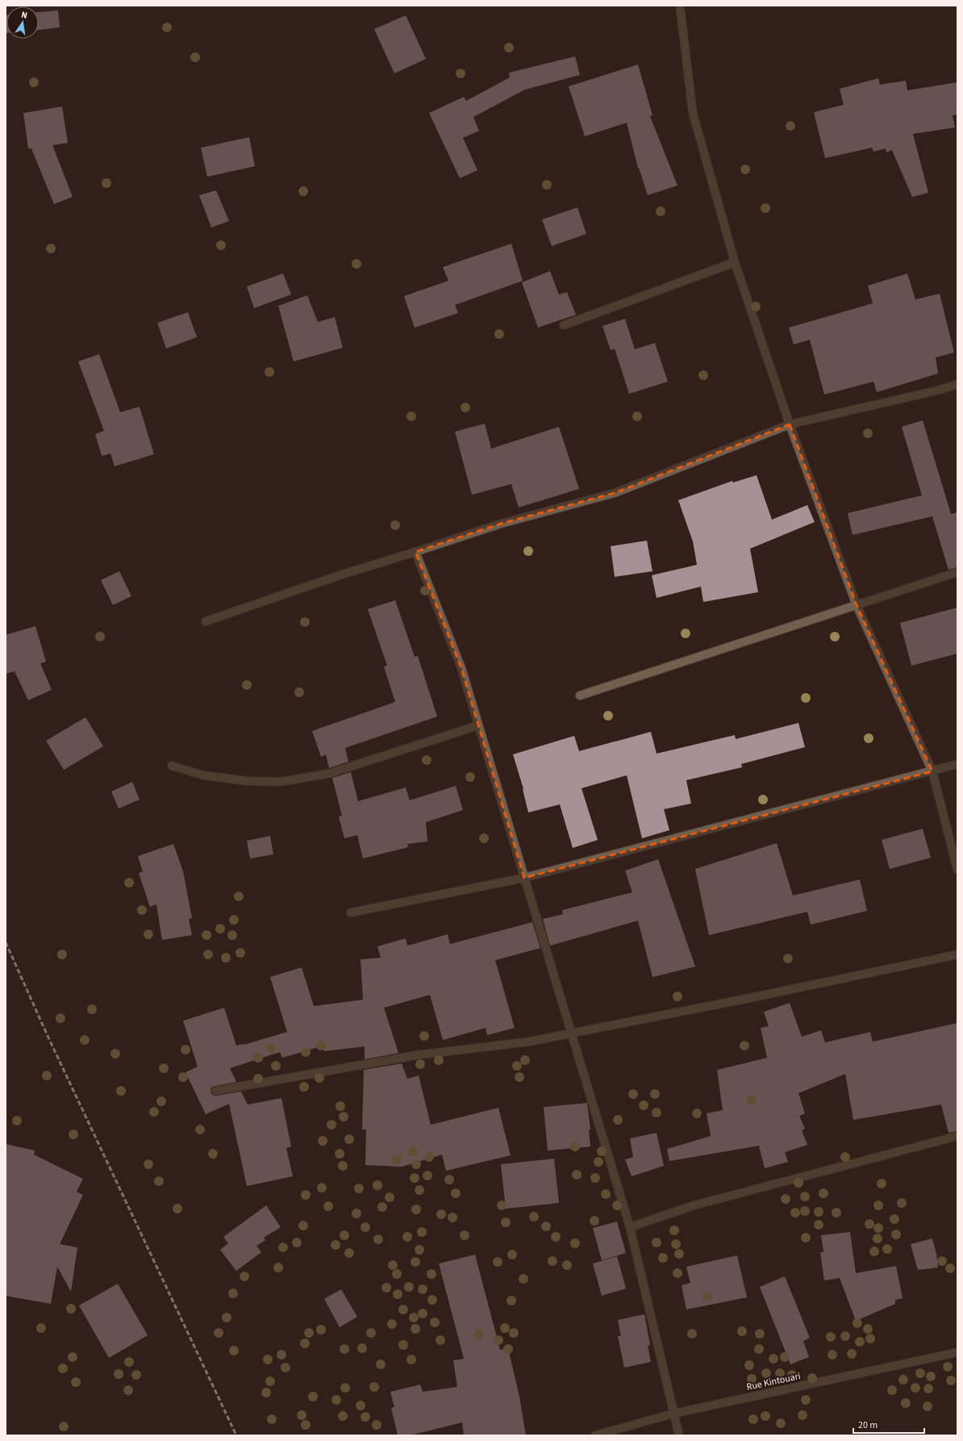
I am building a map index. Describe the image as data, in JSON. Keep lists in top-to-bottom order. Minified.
{"streets":{"street":["Rue Kintouari"]},"scale_bar":"20 m","north":"top"}
